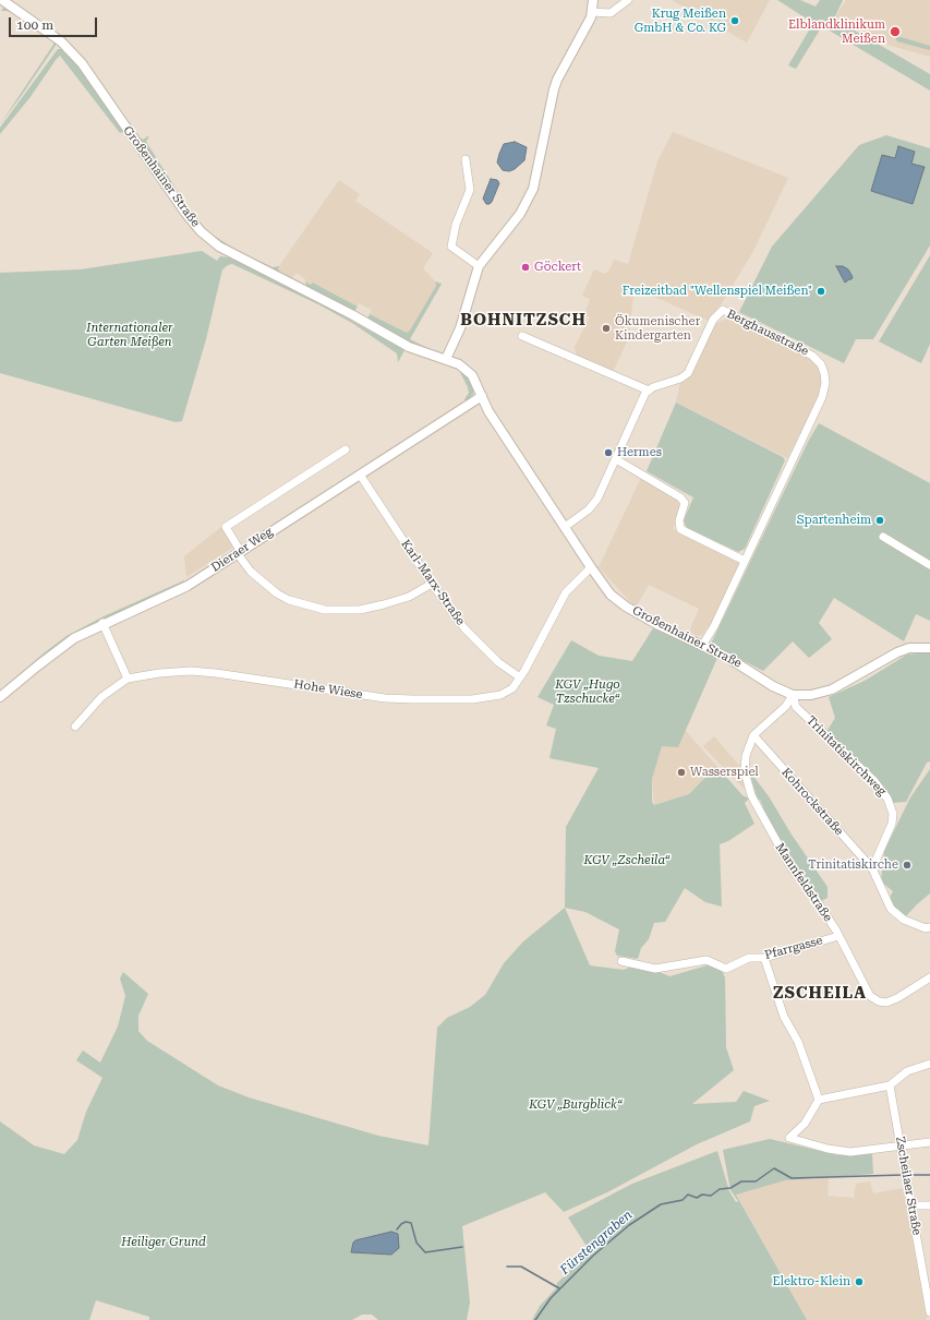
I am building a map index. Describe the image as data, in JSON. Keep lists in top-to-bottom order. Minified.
{"streets":{"main road":["Großenhainer Straße","Dieraer Weg"],"street":["Berghausstraße","Karl-Marx-Straße","Hohe Wiese","Trinitatiskirchweg","Kohrockstraße","Mannfeldstraße","Pfarrgasse","Zscheilaer Straße"]},"crossings":[["Großenhainer Straße","Berghausstraße"],["Großenhainer Straße","Dieraer Weg"],["Großenhainer Straße","Hohe Wiese"],["Großenhainer Straße","Trinitatiskirchweg"],["Großenhainer Straße","Mannfeldstraße"],["Dieraer Weg","Karl-Marx-Straße"],["Karl-Marx-Straße","Hohe Wiese"],["Trinitatiskirchweg","Kohrockstraße"],["Trinitatiskirchweg","Mannfeldstraße"],["Kohrockstraße","Mannfeldstraße"],["Mannfeldstraße","Pfarrgasse"]],"districts":["BOHNITZSCH","ZSCHEILA"],"water":["Fürstengraben"],"parks":["Internationaler Garten Meißen","KGV „Hugo Tzschucke“","KGV „Zscheila“","KGV „Burgblick“","Heiliger Grund"],"places":["Krug Meißen GmbH & Co. KG","Elblandklinikum Meißen","Göckert","Freizeitbad \"Wellenspiel Meißen\"","Ökumenischer Kindergarten","Hermes","Spartenheim","Wasserspiel","Trinitatiskirche","Elektro-Klein"],"scale_bar":"100 m"}
